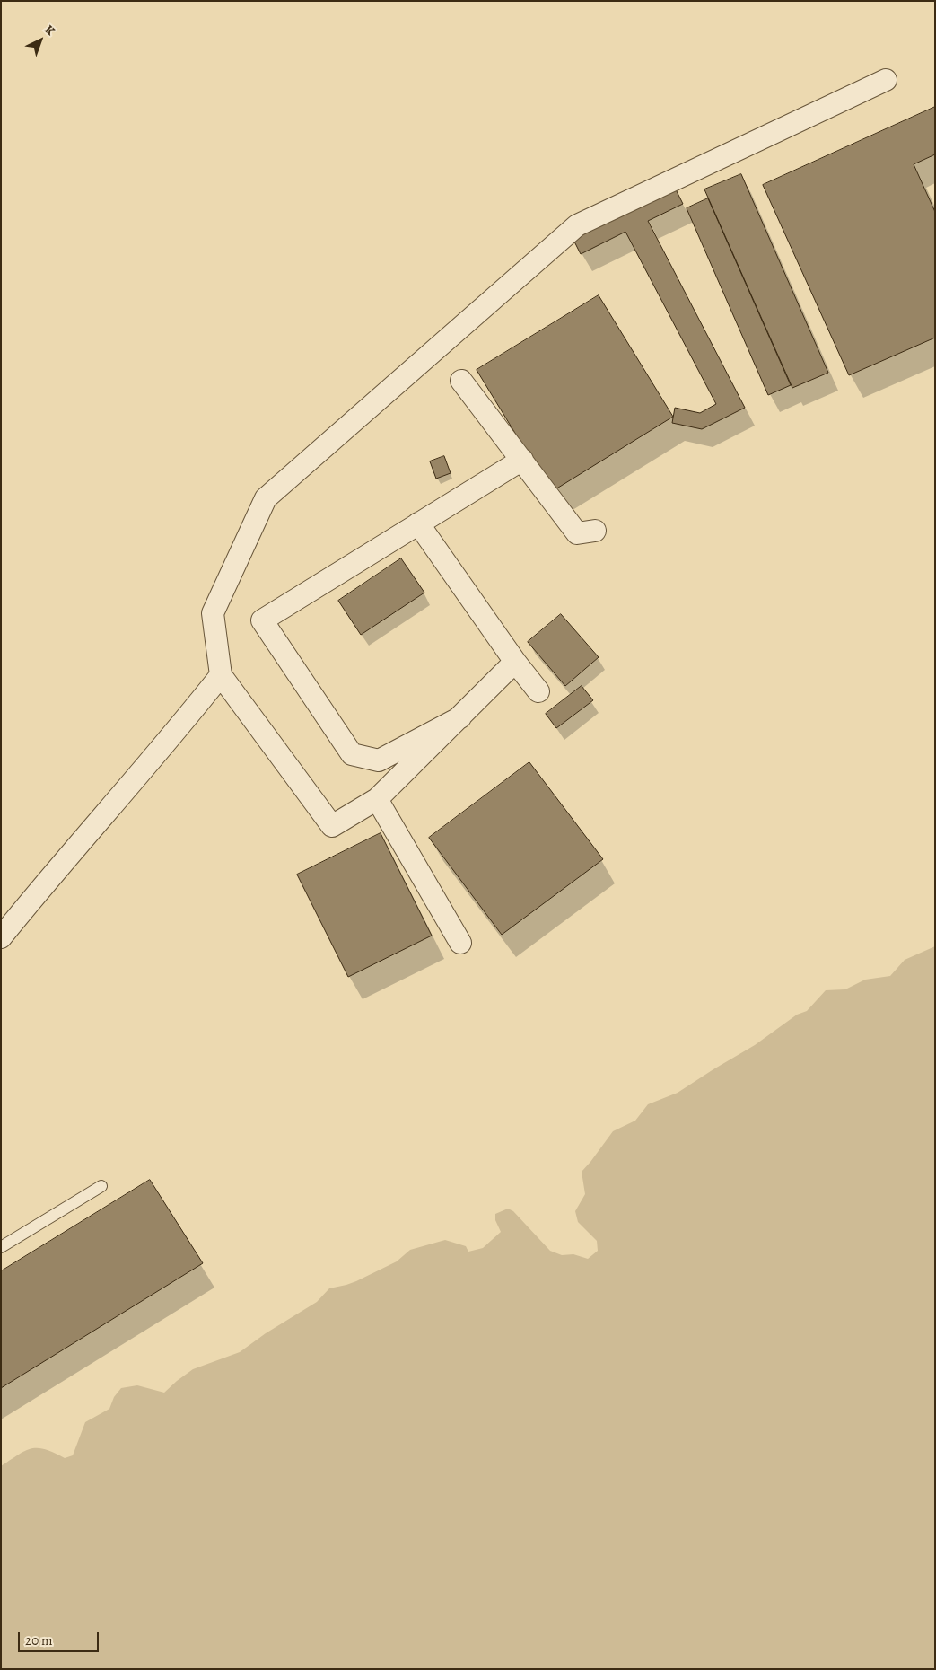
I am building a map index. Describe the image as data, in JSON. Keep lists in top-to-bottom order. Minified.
{"scale_bar":"20 m","north":"top right"}
